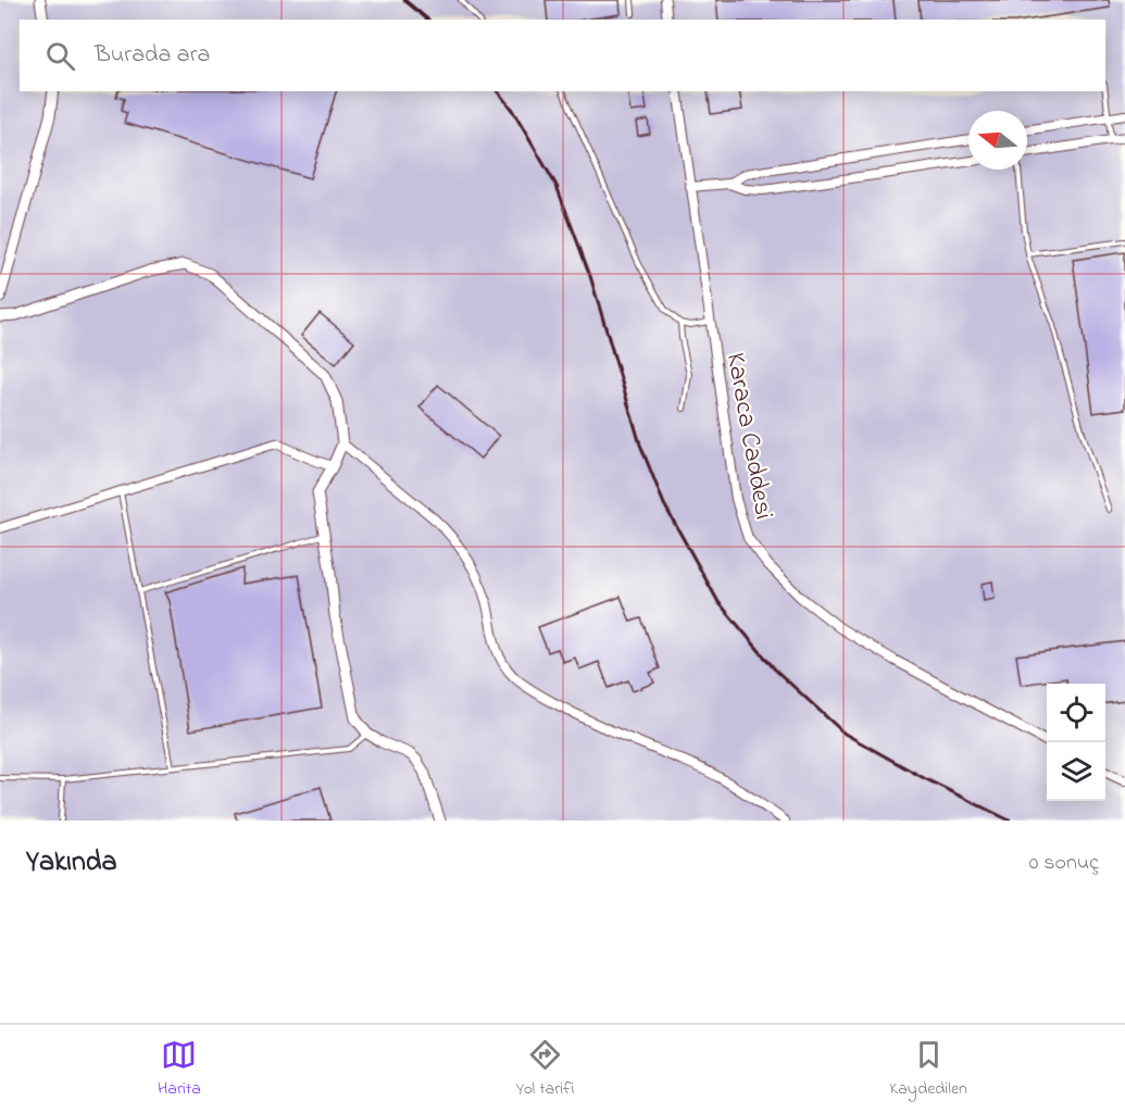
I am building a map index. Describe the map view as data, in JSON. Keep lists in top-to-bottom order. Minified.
{"streets":{"street":["Karaca Caddesi"]},"north":"left","page":{"search":"Burada ara","heading":["Yakında","0 sonuç"],"nav":["Harita","Yol tarifi","Kaydedilen"]}}
